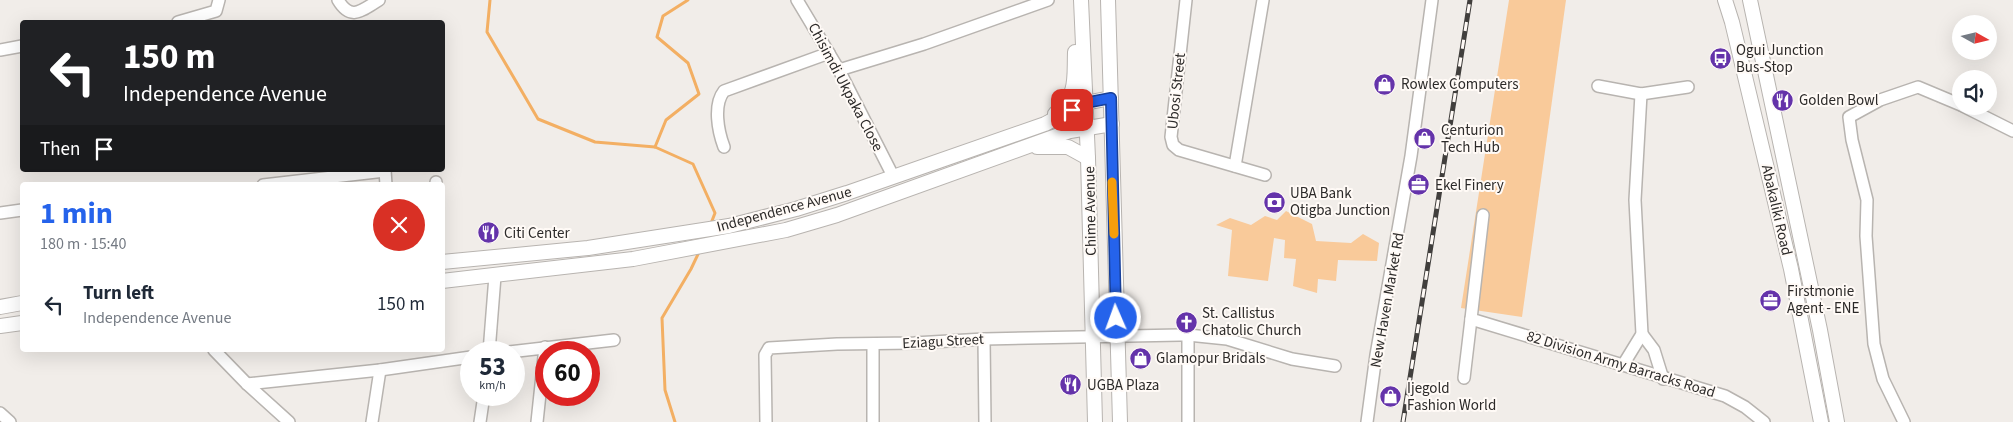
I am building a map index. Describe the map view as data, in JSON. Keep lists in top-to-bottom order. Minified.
{"streets":{"main road":["Independence Avenue","Abakaliki Road","Chime Avenue"],"street":["Chisimdi Ukpaka Close","Ubosi Street","New Haven Market Rd","Eziagu Street","82 Division Army Barracks Road"]},"crossings":[["Chisimdi Ukpaka Close","Independence Avenue"],["Independence Avenue","Chime Avenue"],["Chime Avenue","Eziagu Street"]],"places":{"bus stop":["Ogui Junction Bus-Stop"],"shop":["Rowlex Computers","Centurion Tech Hub","Glamopur Bridals","Ijegold Fashion World"],"restaurant":["Golden Bowl","Citi Center","UGBA Plaza"],"office":["Ekel Finery","Firstmonie Agent - ENE"],"bank":["UBA Bank Otigba Junction"],"church":["St. Callistus Chatolic Church"]},"north":"right","page":{"turn":["150 m","Independence Avenue"],"then":"Then","heading":["1 min","180 m · 15:40"],"list":[{"name":"Turn left","note":"Independence Avenue","value":"150 m"}],"speed":"53 km/h","limit":"60"}}
